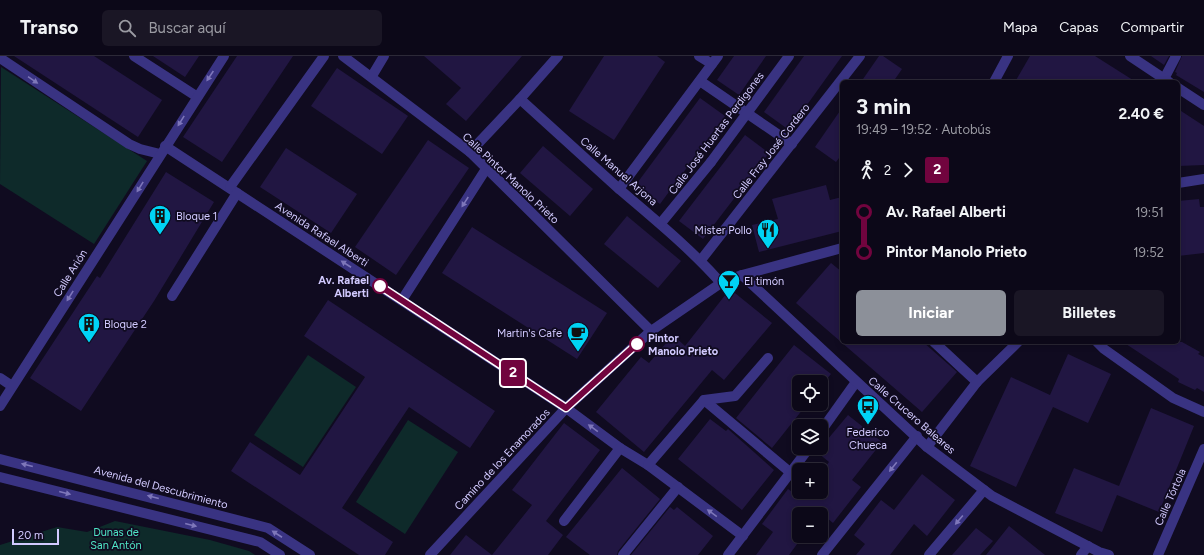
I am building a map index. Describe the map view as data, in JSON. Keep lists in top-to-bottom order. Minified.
{"streets":{"street":["Calle José Huertas Perdigones","Calle Fray José Cordero","Calle Manuel Arjona","Calle Pintor Manolo Prieto","Avenida Rafael Alberti","Calle Arión","Calle Crucero Baleares","Camino de los Enamorados","Avenida del Descubrimiento","Calle Tórtola"]},"crossings":[["Calle José Huertas Perdigones","Calle Manuel Arjona"],["Calle Fray José Cordero","Calle Manuel Arjona"],["Calle Manuel Arjona","Camino de los Enamorados"],["Calle Pintor Manolo Prieto","Camino de los Enamorados"],["Avenida Rafael Alberti","Calle Arión"],["Avenida Rafael Alberti","Camino de los Enamorados"],["Calle Crucero Baleares","Camino de los Enamorados"]],"parks":["Dunas de San Antón"],"places":{"building":["Bloque 1","Bloque 2"],"restaurant":["Mister Pollo"],"other":["Av. Rafael Alberti","Pintor Manolo Prieto"],"bar":["El timón"],"cafe":["Martin's Cafe"],"bus stop":["Federico Chueca"]},"lines":["bus line 2"],"scale_bar":"20 m","page":{"header":"Transo","search":"Buscar aquí","nav":["Mapa","Capas","Compartir"],"on_map":"2","heading":["3 min","19:49 – 19:52 · Autobús","2.40 €"],"legs":["2","2"],"list":[{"name":"Av. Rafael Alberti","value":"19:51"},{"name":"Pintor Manolo Prieto","value":"19:52"}],"buttons":["Iniciar","Billetes"],"map_buttons":["+","−"],"scale":"20 m"}}
